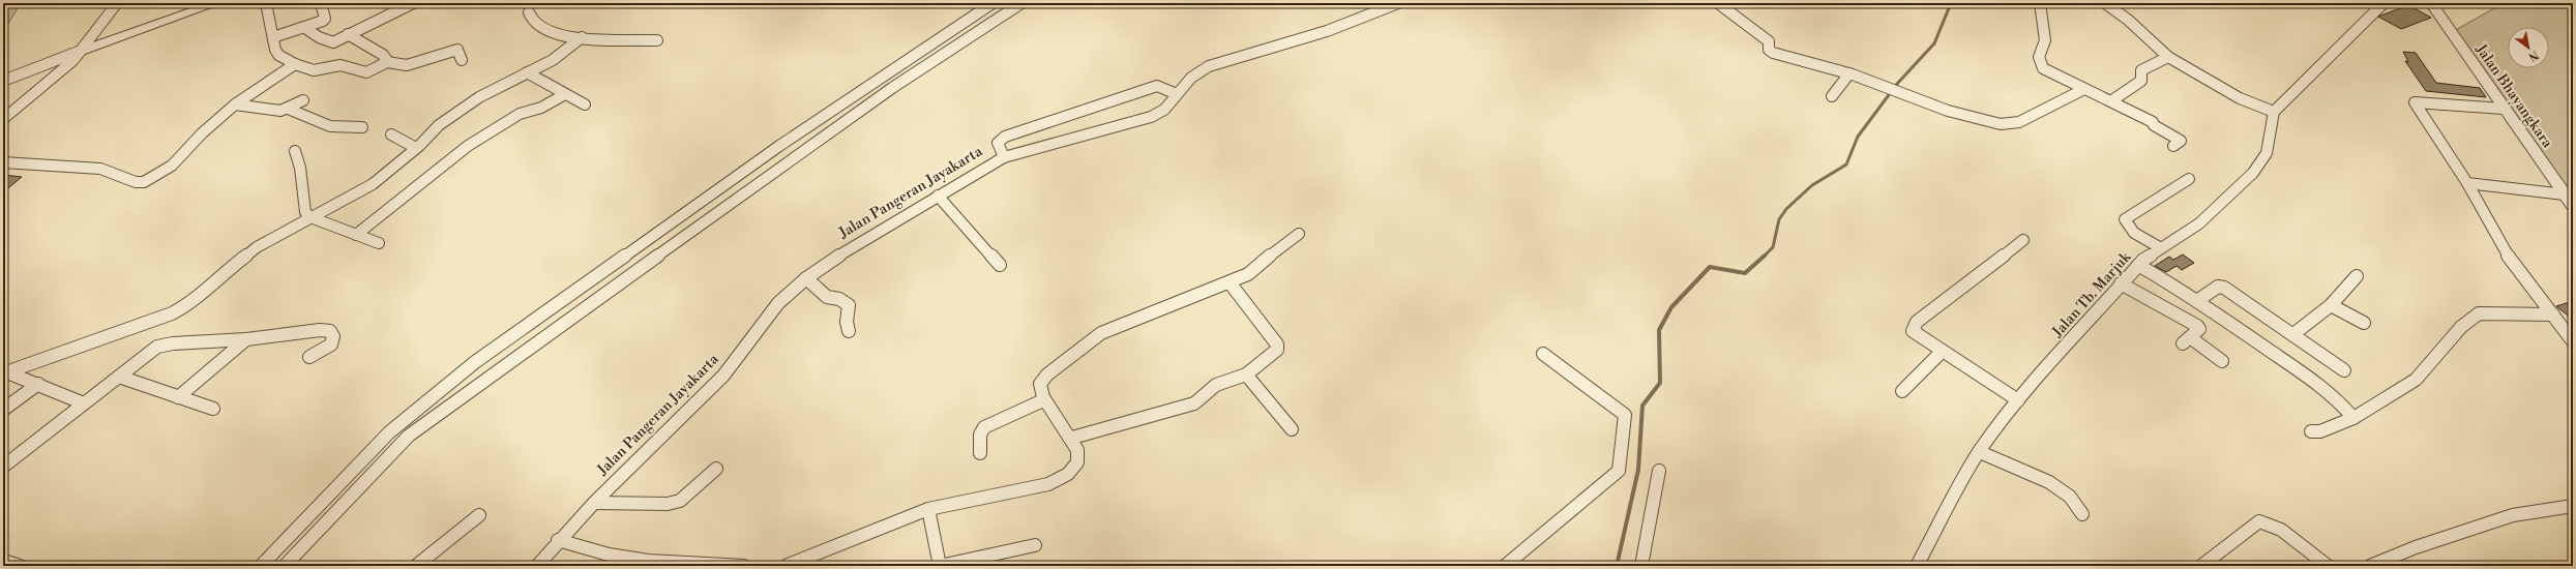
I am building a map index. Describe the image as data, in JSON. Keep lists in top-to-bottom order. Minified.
{"streets":{"street":["Jalan Bhayangkara","Jalan Pangeran Jayakarta","Jalan Tb. Marjuk"]},"north":"bottom right"}
